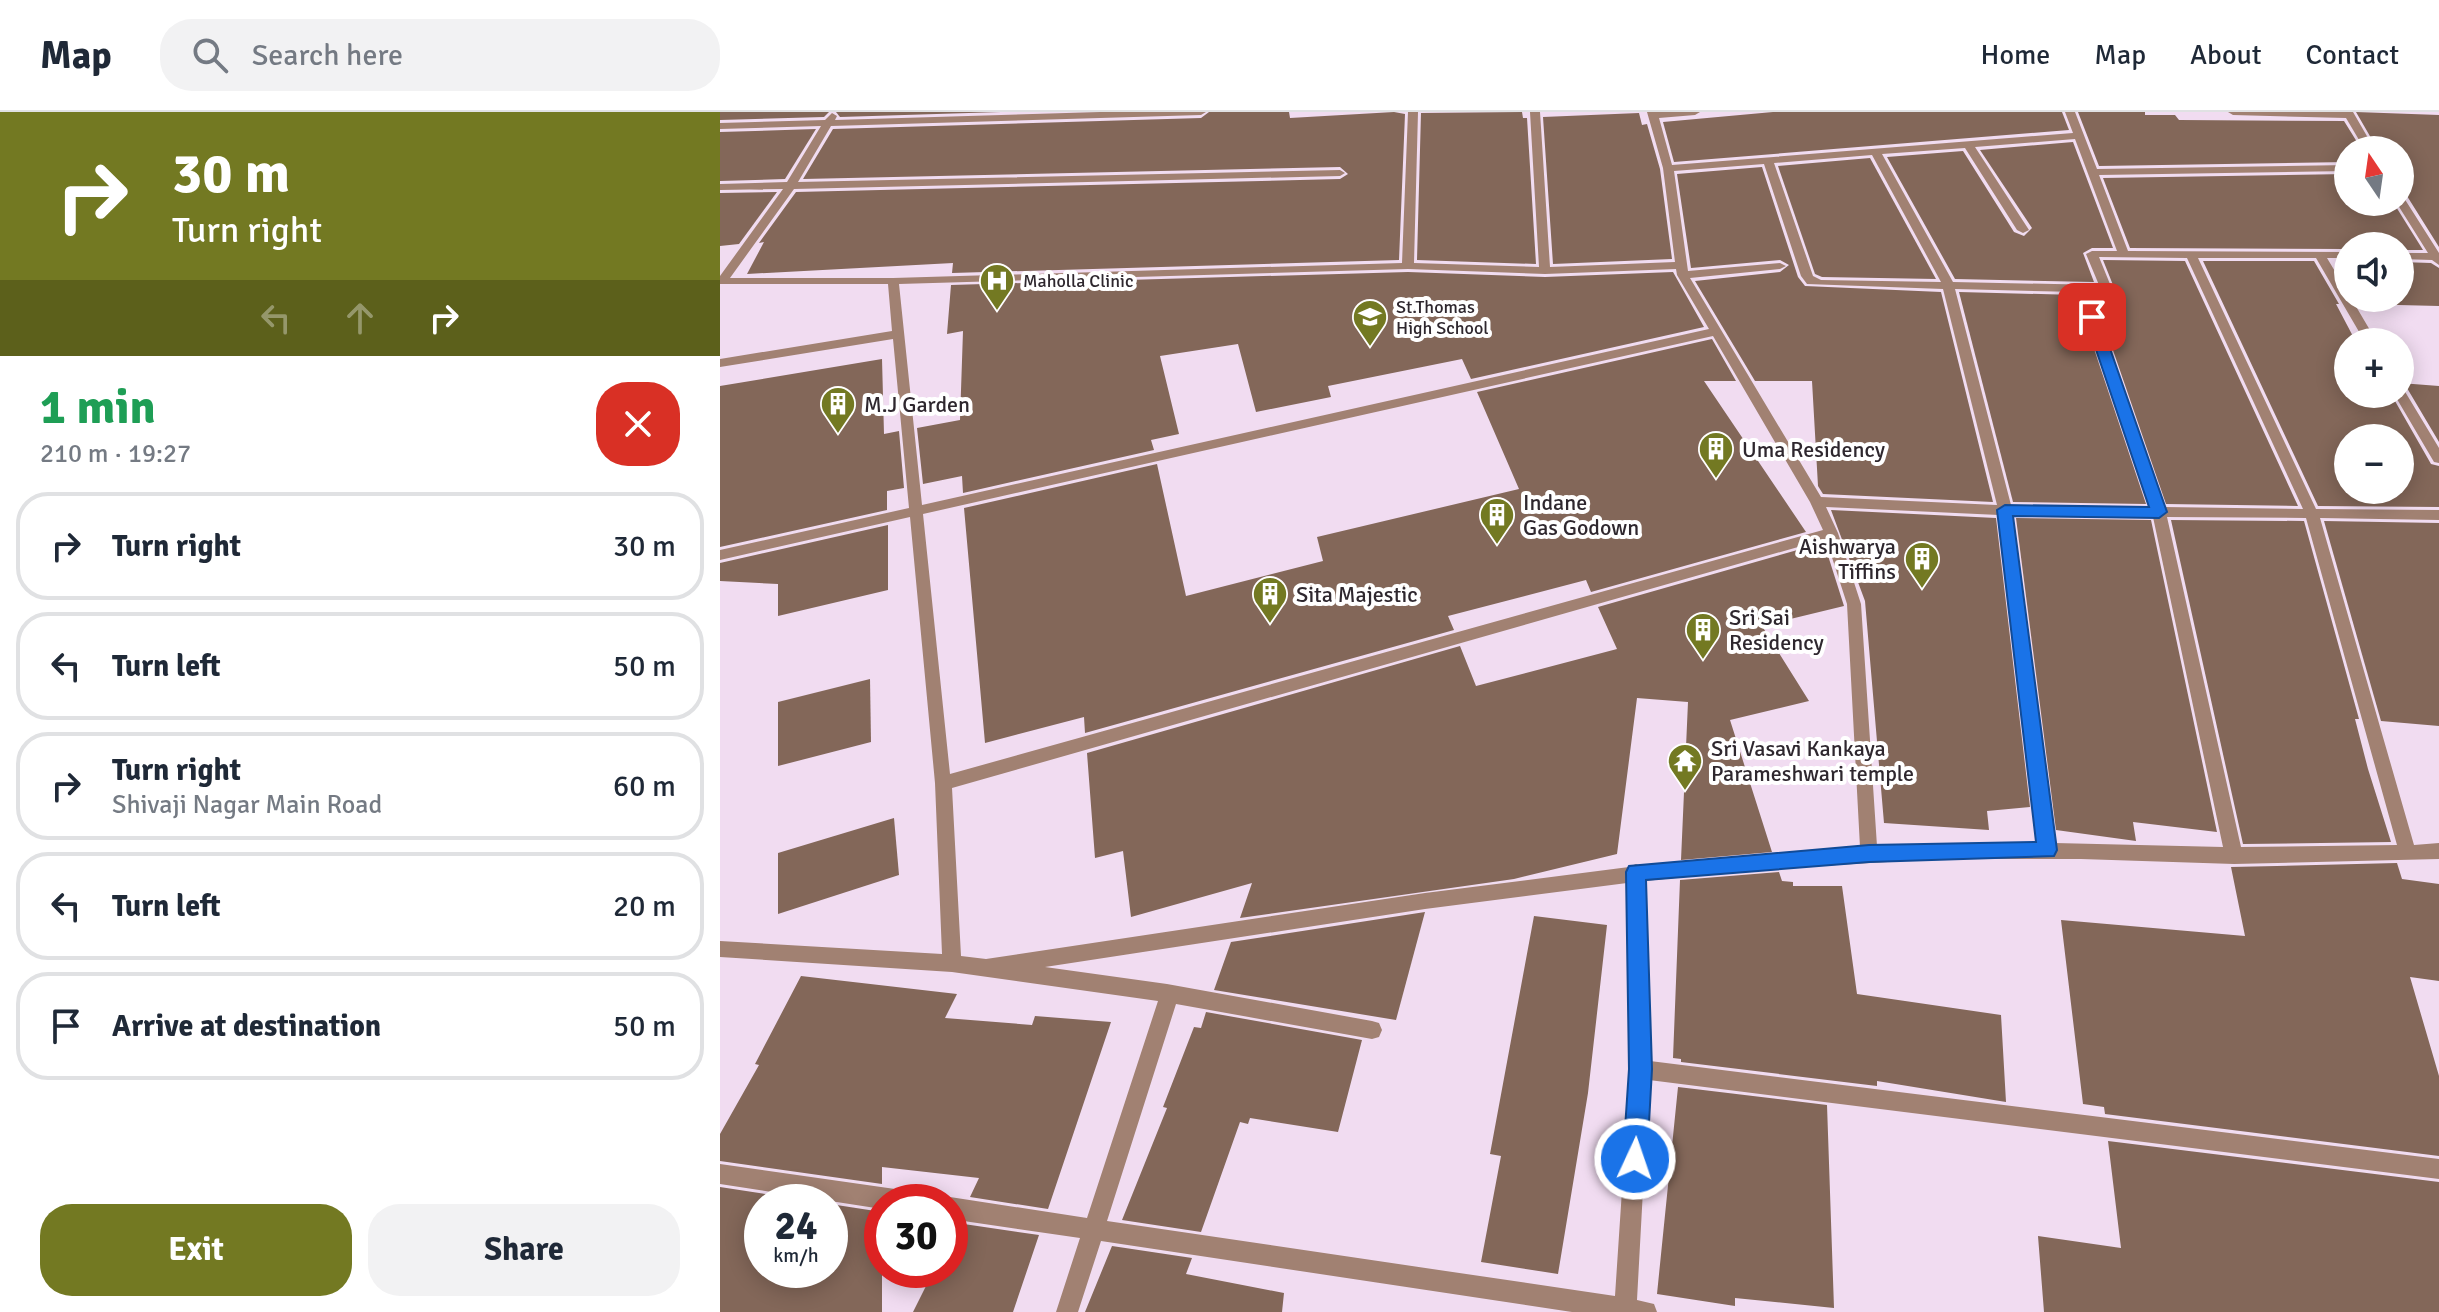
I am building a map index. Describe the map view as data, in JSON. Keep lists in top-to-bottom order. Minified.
{"places":{"hospital":["Maholla Clinic"],"school or university":["St.Thomas High School"],"building":["M.J Garden","Uma Residency","Indane Gas Godown","Aishwarya Tiffins","Sita Majestic","Sri Sai Residency"],"temple":["Sri Vasavi Kankaya Parameshwari temple"]},"north":"top","page":{"header":"Map","search":"Search here","nav":["Home","Map","About","Contact"],"turn":["30 m","Turn right"],"map_buttons":["+","−"],"heading":["1 min","210 m · 19:27"],"list":[{"name":"Turn right","value":"30 m"},{"name":"Turn left","value":"50 m"},{"name":"Turn right","note":"Shivaji Nagar Main Road","value":"60 m"},{"name":"Turn left","value":"20 m"},{"name":"Arrive at destination","value":"50 m"}],"speed":"24 km/h","limit":"30","buttons":["Exit","Share"]}}
